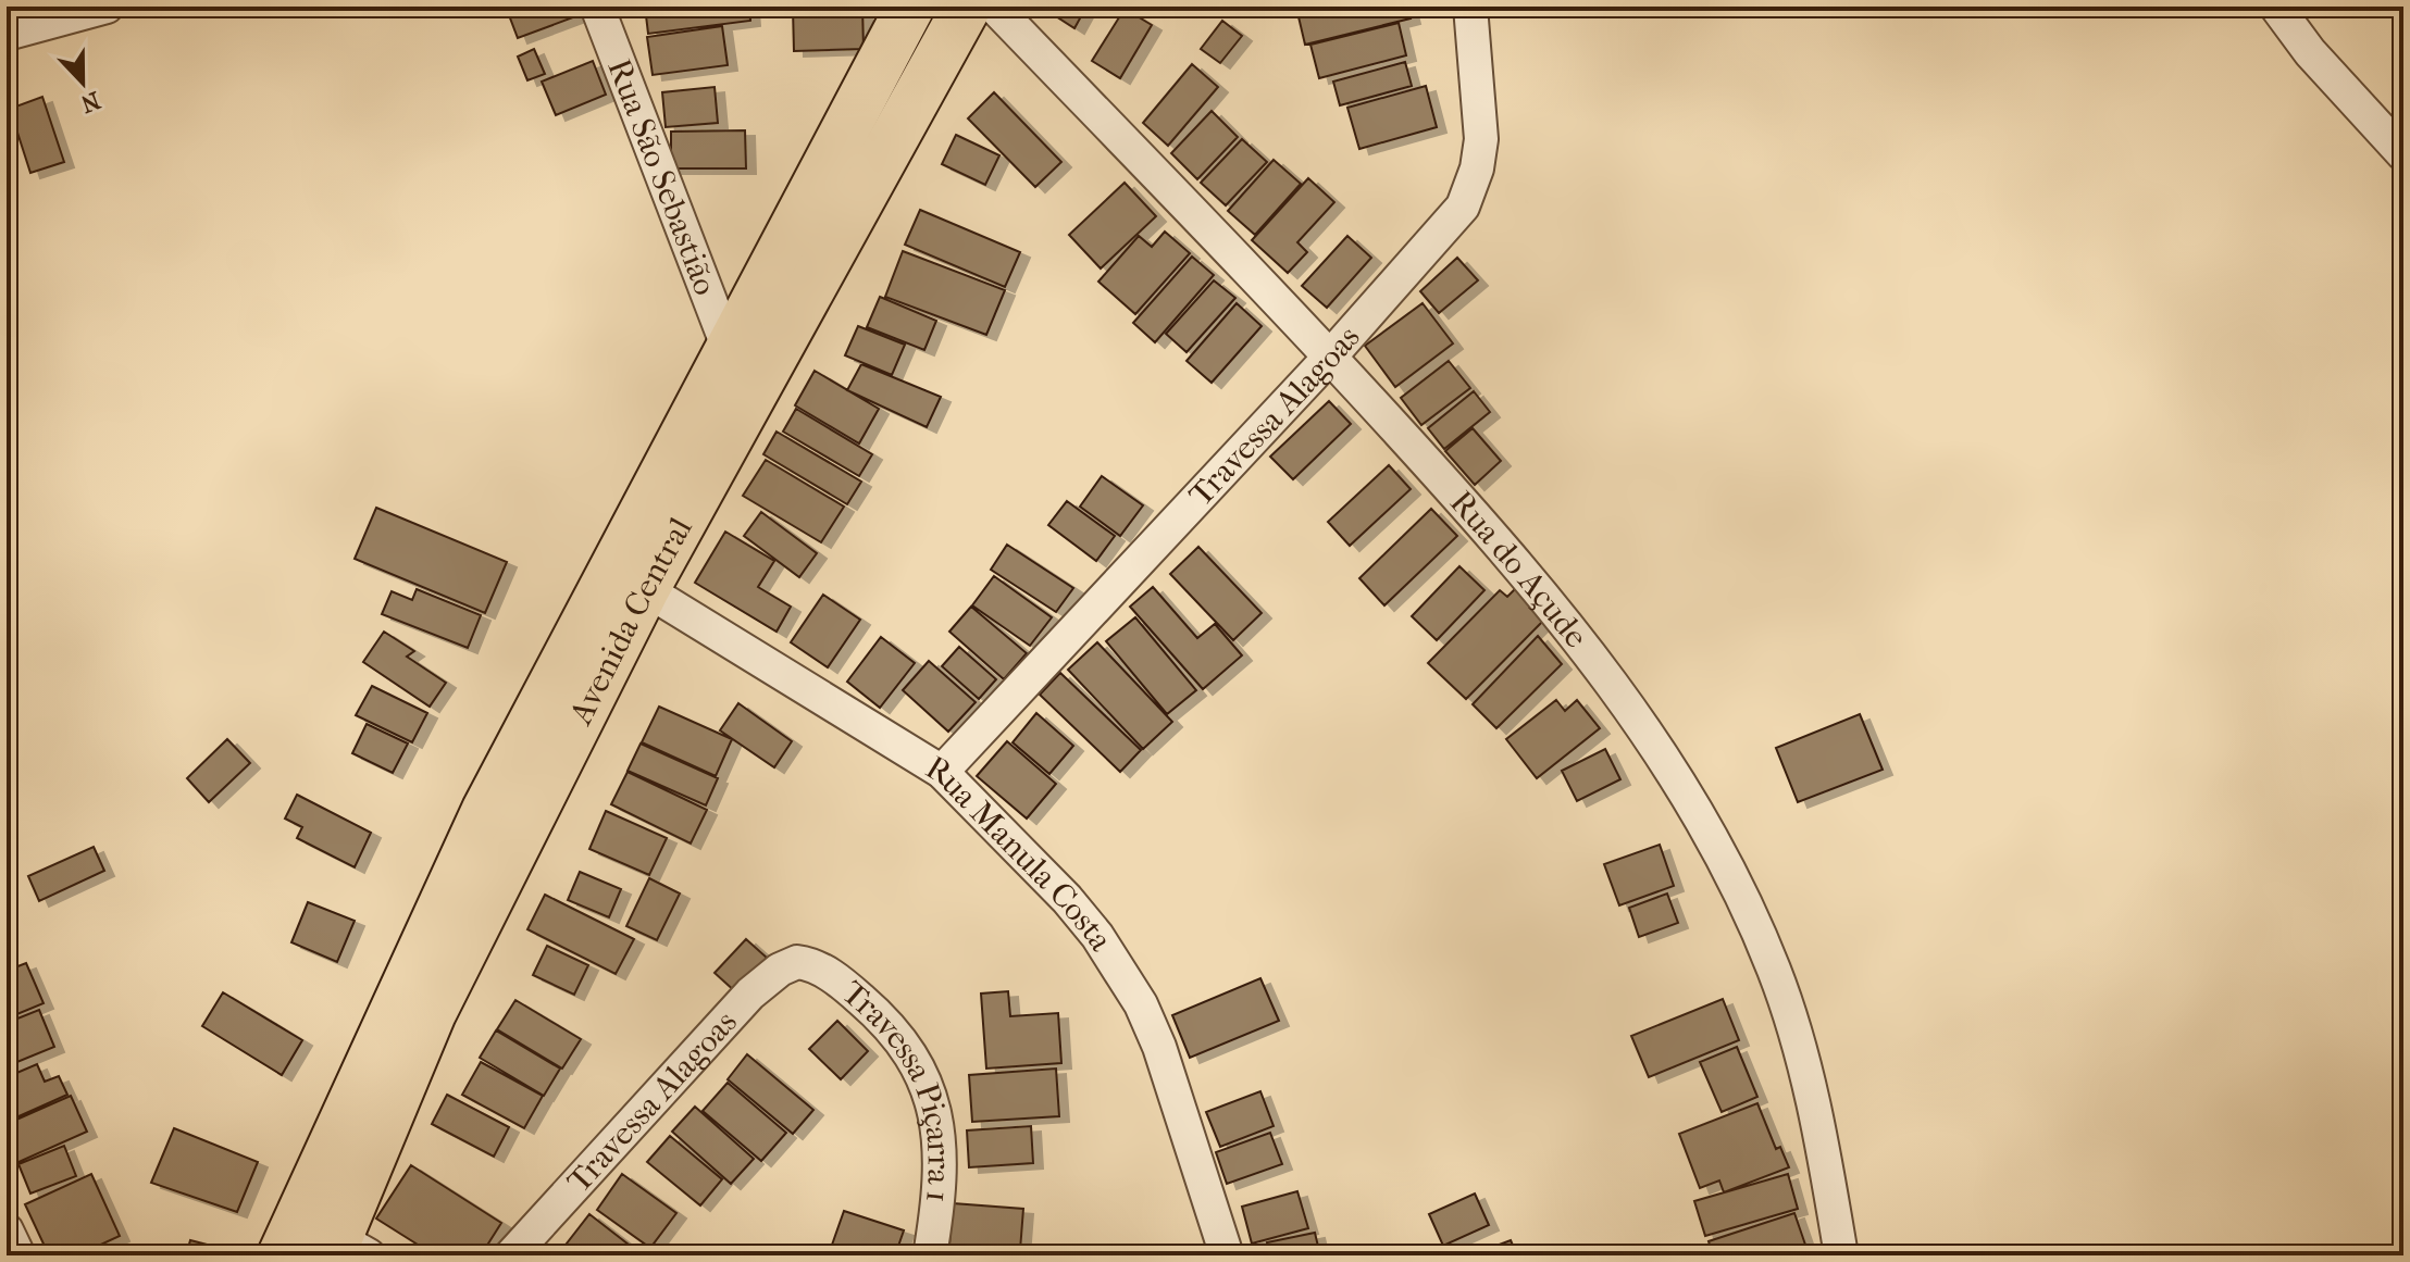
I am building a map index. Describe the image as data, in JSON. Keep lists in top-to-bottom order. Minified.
{"streets":{"main road":["Avenida Central"],"street":["Rua São Sebastião","Travessa Alagoas","Rua do Açude","Rua Manula Costa","Travessa Piçarra 1"]},"crossings":[["Travessa Alagoas","Rua do Açude"],["Travessa Alagoas","Rua Manula Costa"],["Travessa Alagoas","Travessa Piçarra 1"],["Avenida Central","Rua Manula Costa"]],"north":"bottom"}
